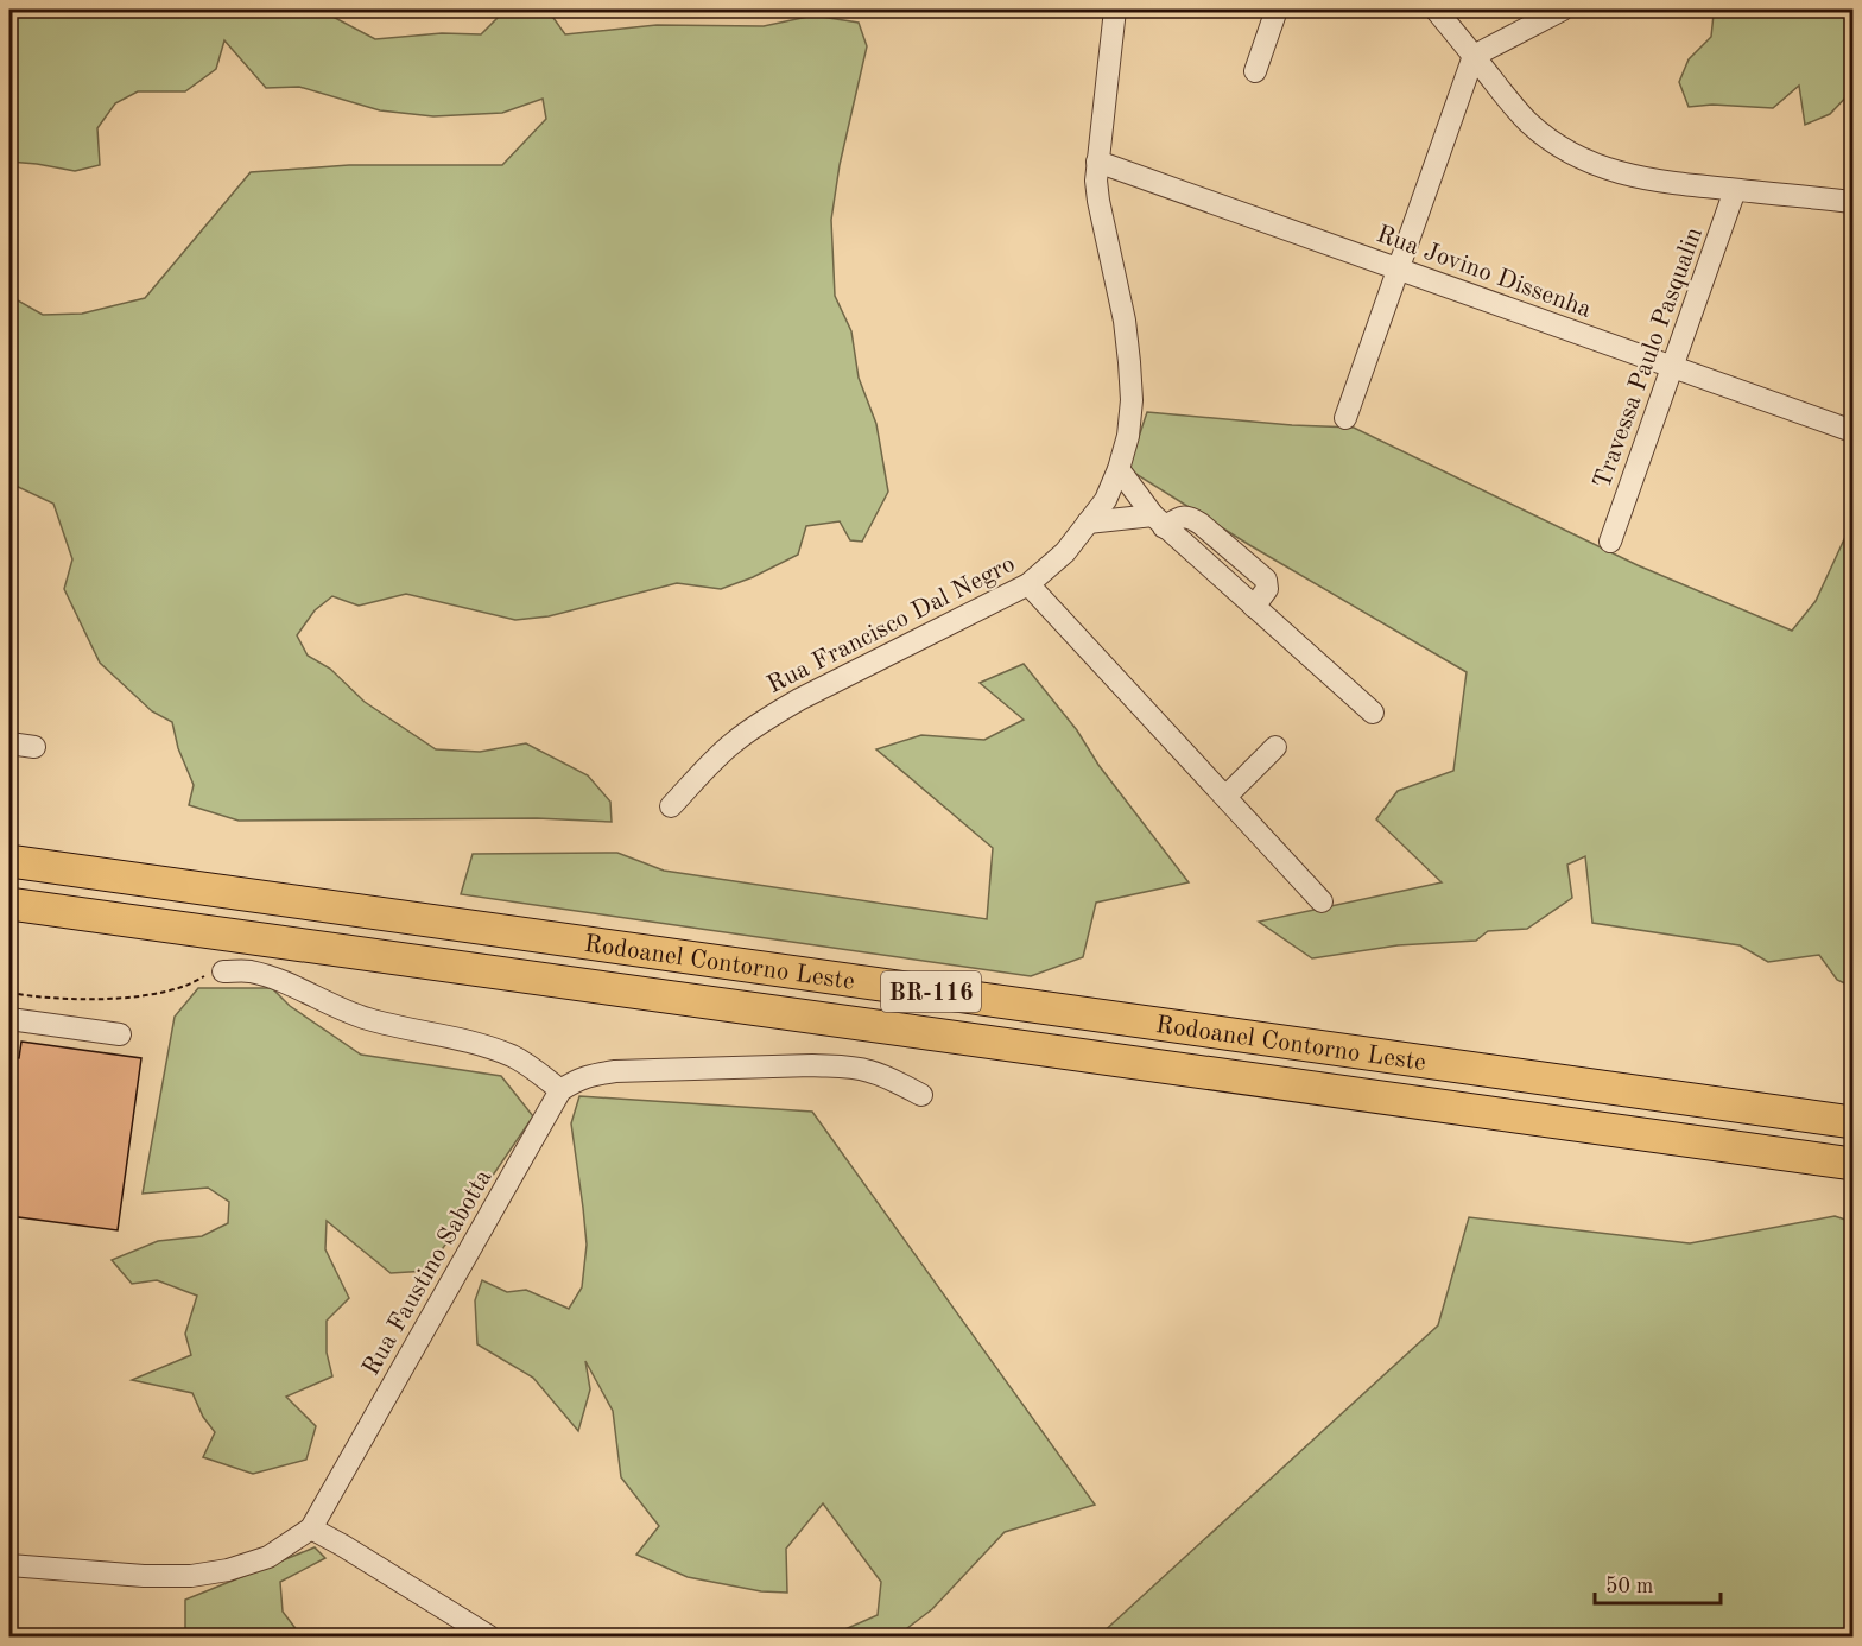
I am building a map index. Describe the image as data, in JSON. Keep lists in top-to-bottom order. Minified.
{"streets":{"highway":["Rodoanel Contorno Leste","BR-116"],"street":["Rua Jovino Dissenha","Travessa Paulo Pasqualin","Rua Francisco Dal Negro","Rua Faustino Sabotta"]},"crossings":[["Rua Jovino Dissenha","Travessa Paulo Pasqualin"],["Rua Jovino Dissenha","Rua Francisco Dal Negro"]],"scale_bar":"50 m"}
